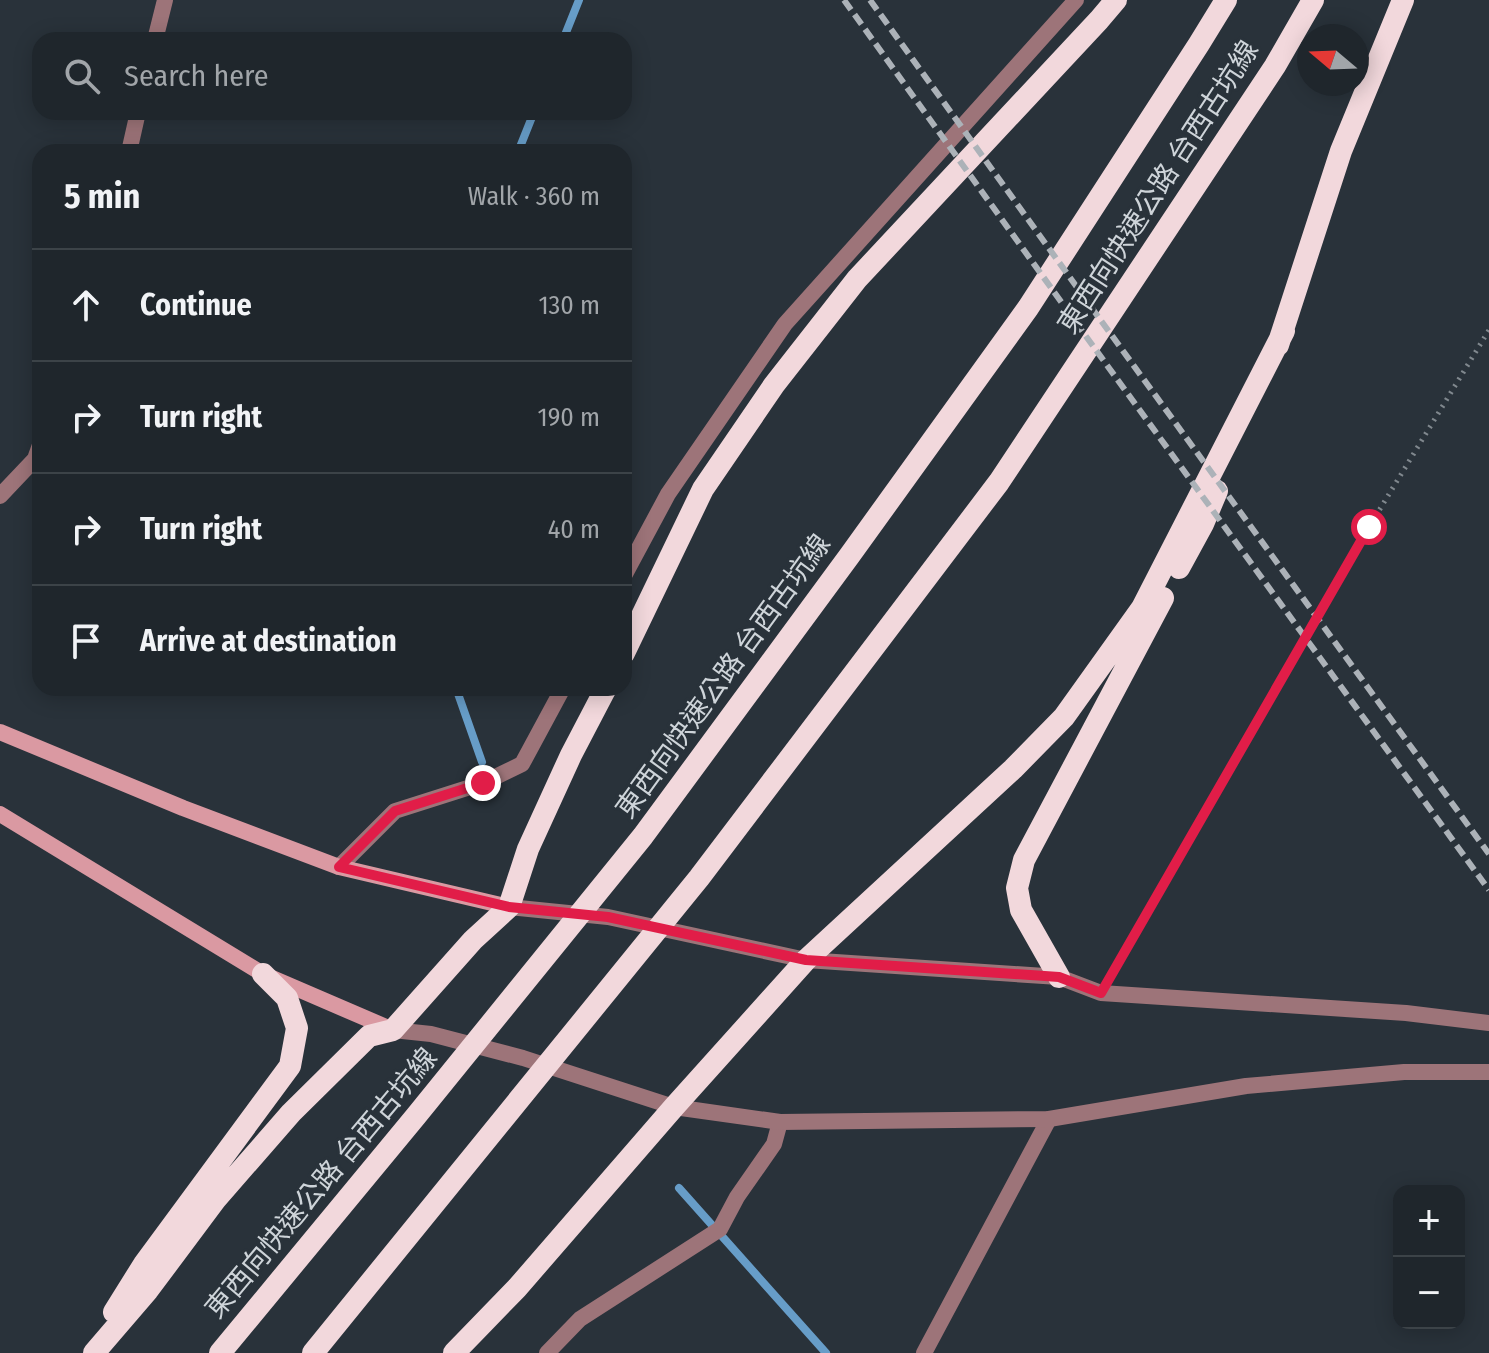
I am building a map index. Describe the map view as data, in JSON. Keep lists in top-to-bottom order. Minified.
{"streets":{"highway":["東西向快速公路 台西古坑線"]},"north":"left","page":{"search":"Search here","heading":["5 min","Walk · 360 m"],"list":[["Continue","130 m"],["Turn right","190 m"],["Turn right","40 m"],"Arrive at destination"],"map_buttons":["+","−"]}}
